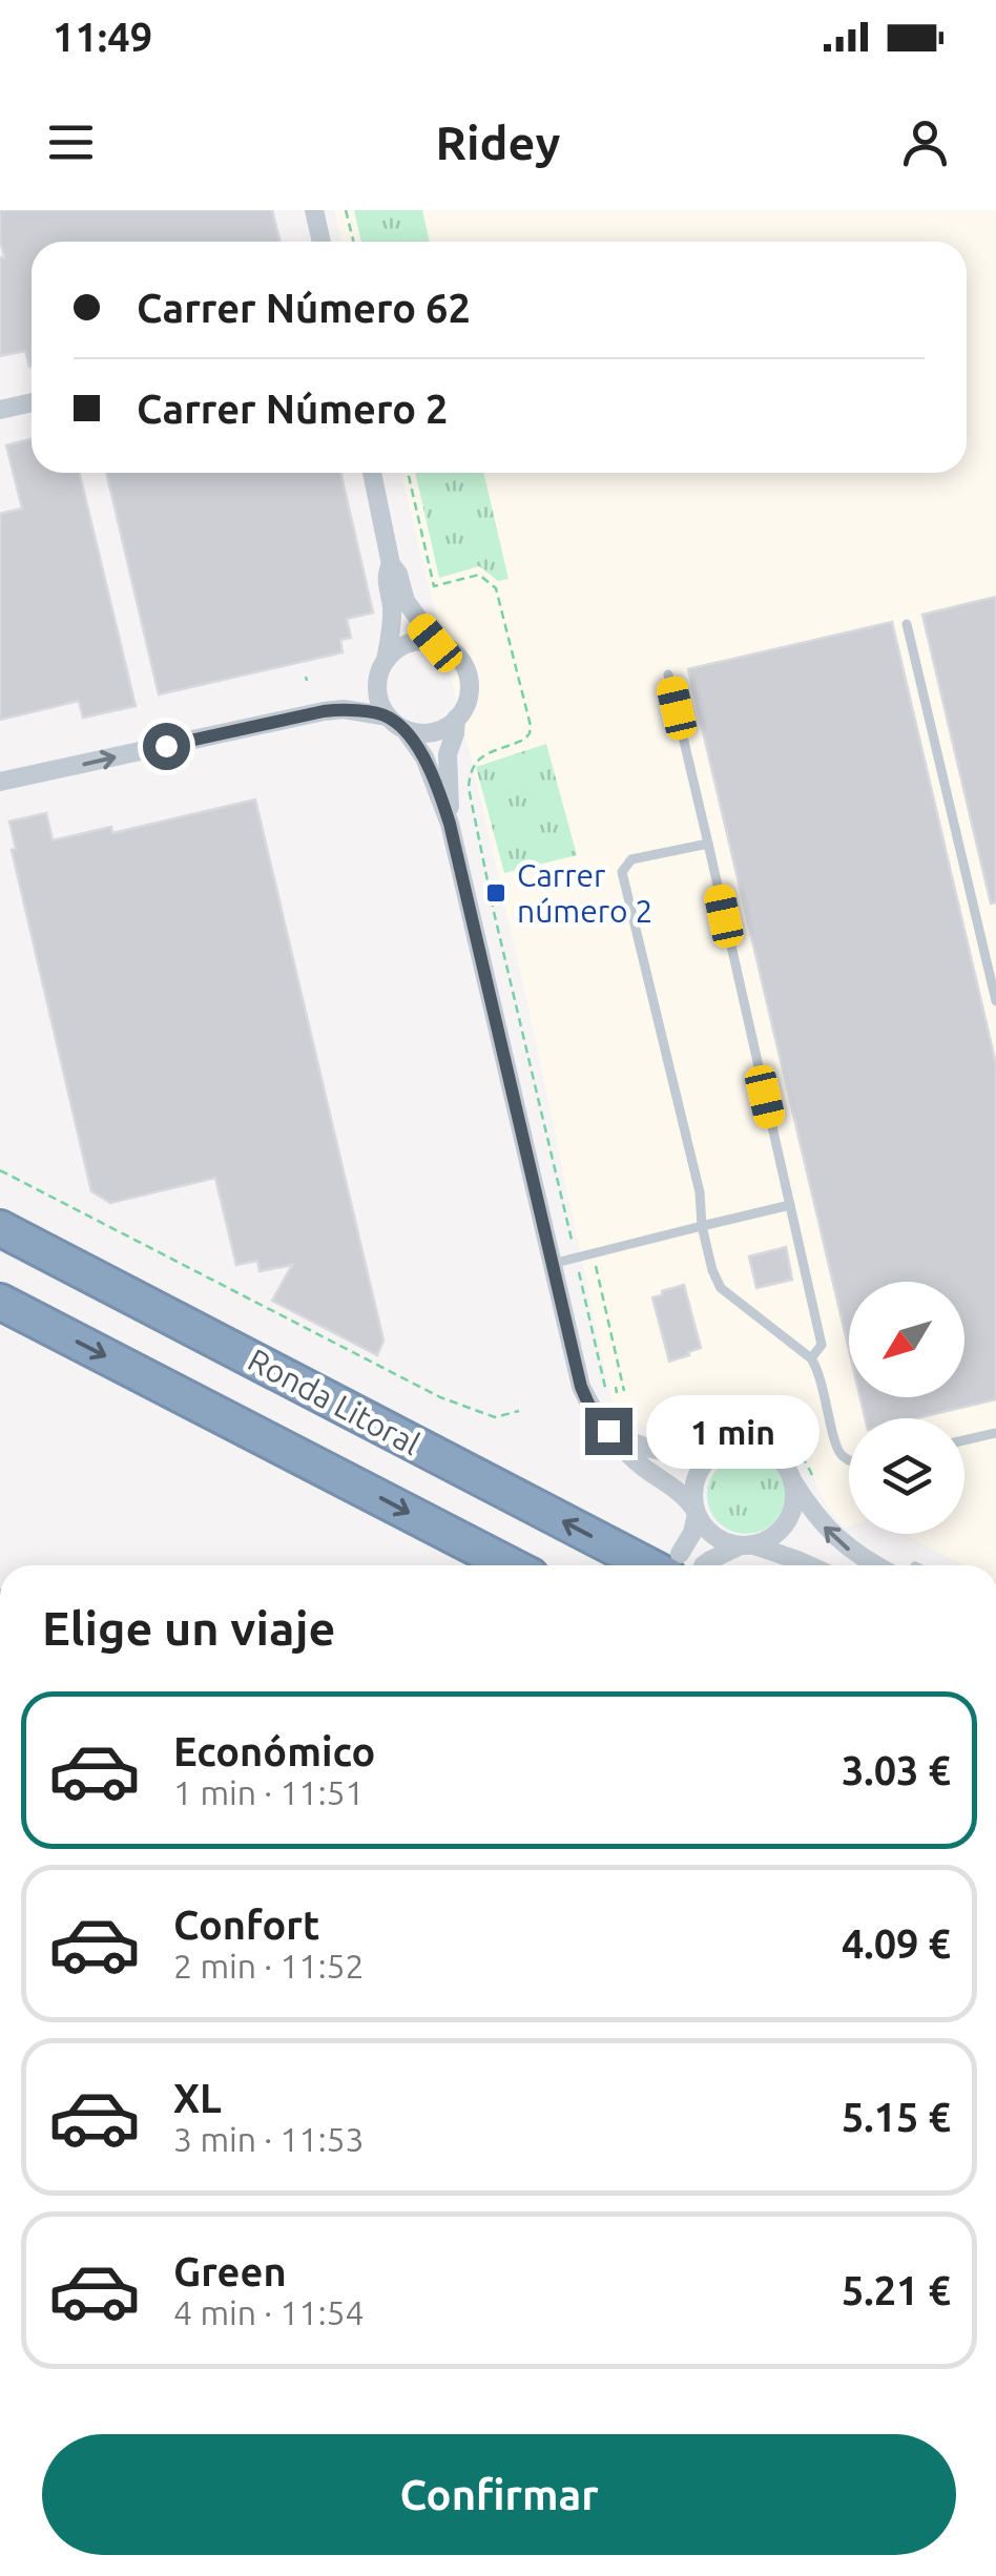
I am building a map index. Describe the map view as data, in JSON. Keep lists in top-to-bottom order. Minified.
{"streets":{"highway":["Ronda Litoral"]},"places":{"transit":["Carrer número 2"]},"north":"bottom left","page":{"status":"11:49","header":"Ridey","banner":["Carrer Número 62","Carrer Número 2"],"bubble":"1 min","heading":"Elige un viaje","list":[{"name":"Económico","note":"1 min · 11:51","value":"3.03 €"},{"name":"Confort","note":"2 min · 11:52","value":"4.09 €"},{"name":"XL","note":"3 min · 11:53","value":"5.15 €"},{"name":"Green","note":"4 min · 11:54","value":"5.21 €"}],"buttons":"Confirmar"}}
